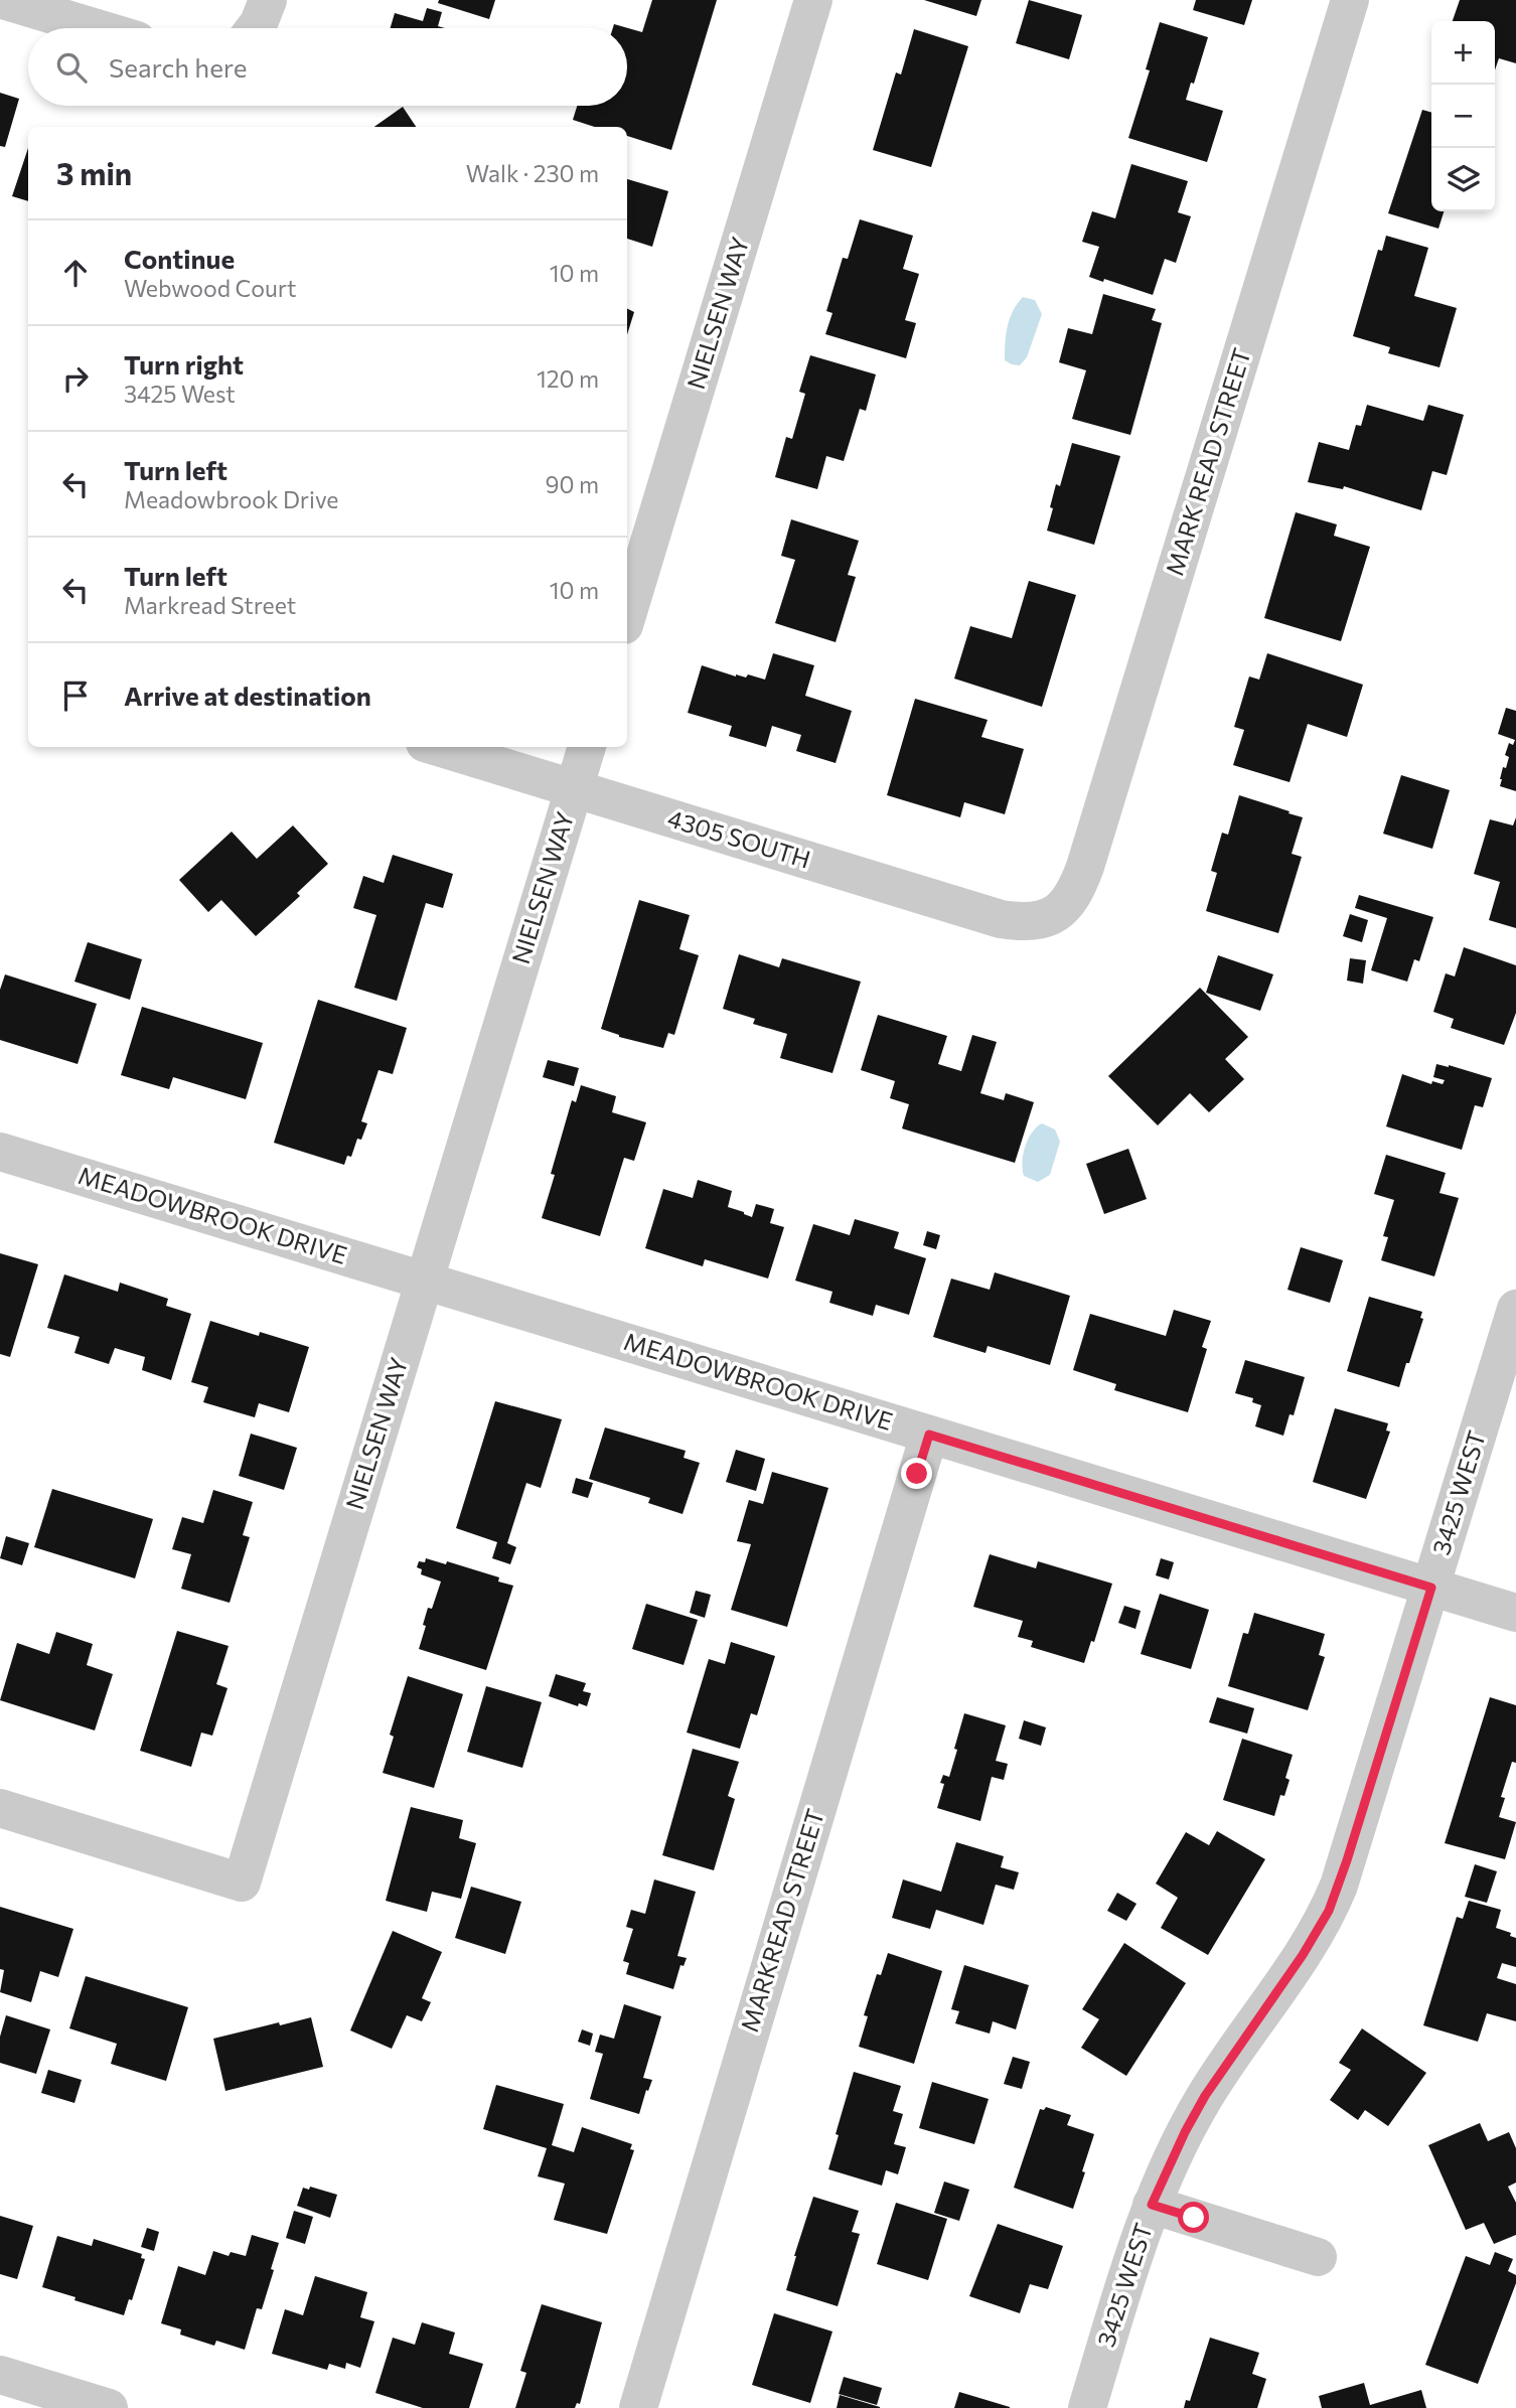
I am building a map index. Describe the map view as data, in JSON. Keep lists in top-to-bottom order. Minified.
{"streets":{"street":["NIELSEN WAY","MARK READ STREET","4305 SOUTH","MEADOWBROOK DRIVE","3425 WEST","MARKREAD STREET"]},"crossings":[["NIELSEN WAY","4305 SOUTH"],["NIELSEN WAY","MEADOWBROOK DRIVE"],["MARK READ STREET","4305 SOUTH"],["MEADOWBROOK DRIVE","3425 WEST"],["MEADOWBROOK DRIVE","MARKREAD STREET"]],"page":{"map_buttons":["+","−"],"search":"Search here","heading":["3 min","Walk · 230 m"],"list":[["Continue","Webwood Court","10 m"],["Turn right","3425 West","120 m"],["Turn left","Meadowbrook Drive","90 m"],["Turn left","Markread Street","10 m"],"Arrive at destination"]}}
